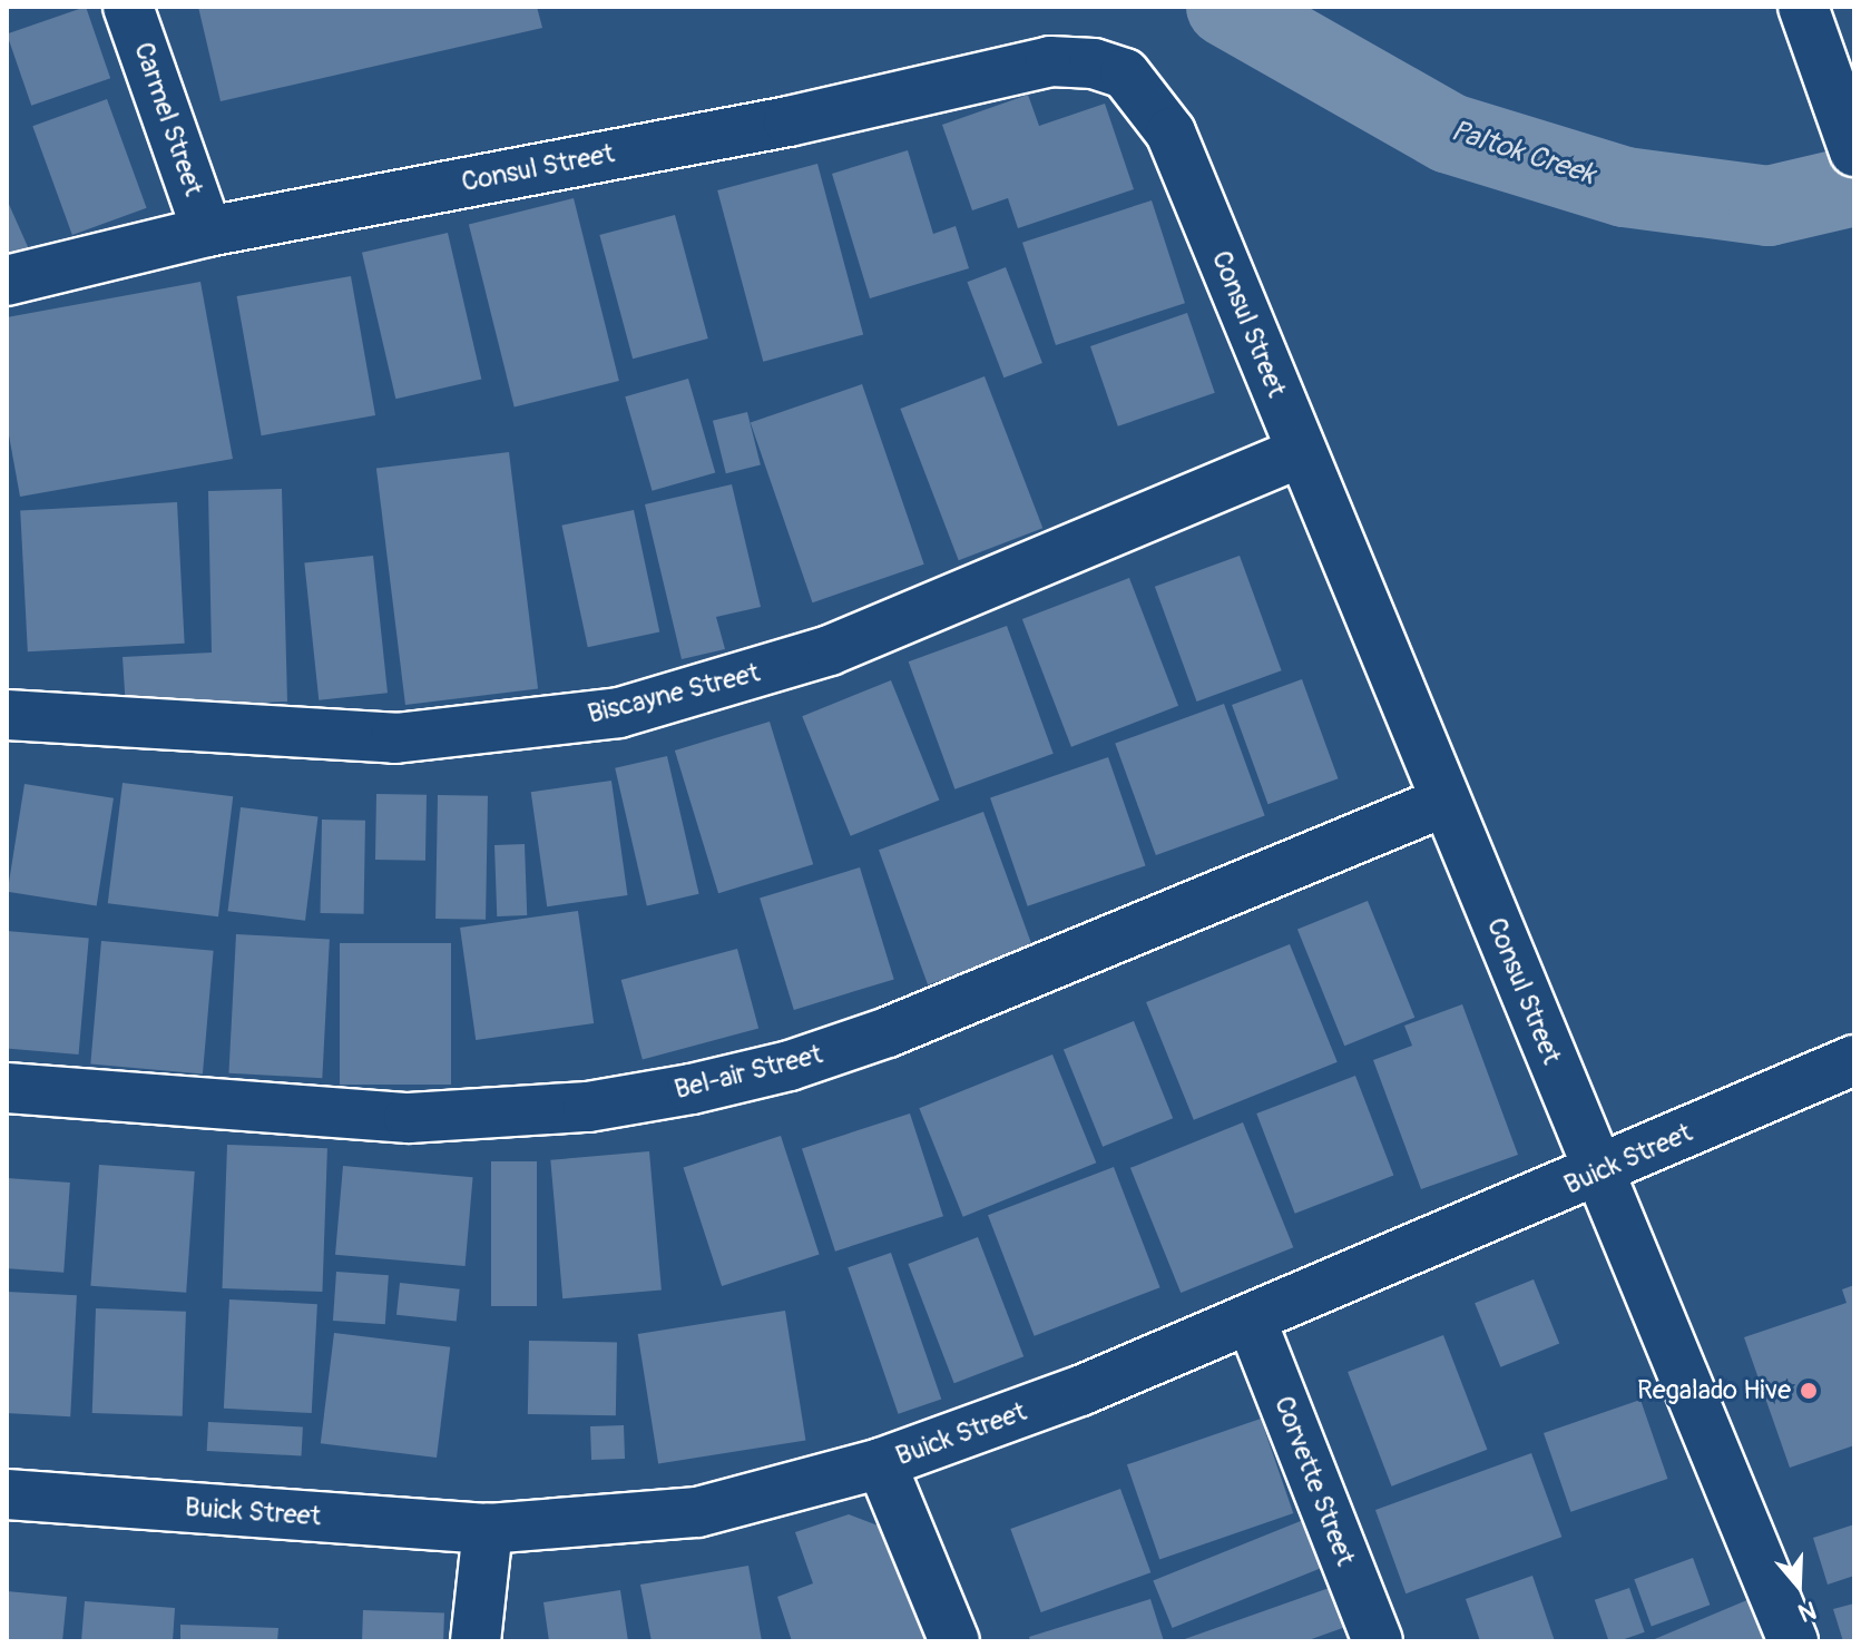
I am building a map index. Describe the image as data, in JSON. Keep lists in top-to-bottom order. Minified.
{"streets":{"street":["Carmel Street","Consul Street","Biscayne Street","Bel-air Street","Buick Street","Corvette Street"]},"crossings":[["Carmel Street","Consul Street"],["Consul Street","Biscayne Street"],["Consul Street","Bel-air Street"],["Consul Street","Buick Street"],["Buick Street","Corvette Street"]],"water":["Paltok Creek"],"places":["Regalado Hive"],"north":"bottom"}
